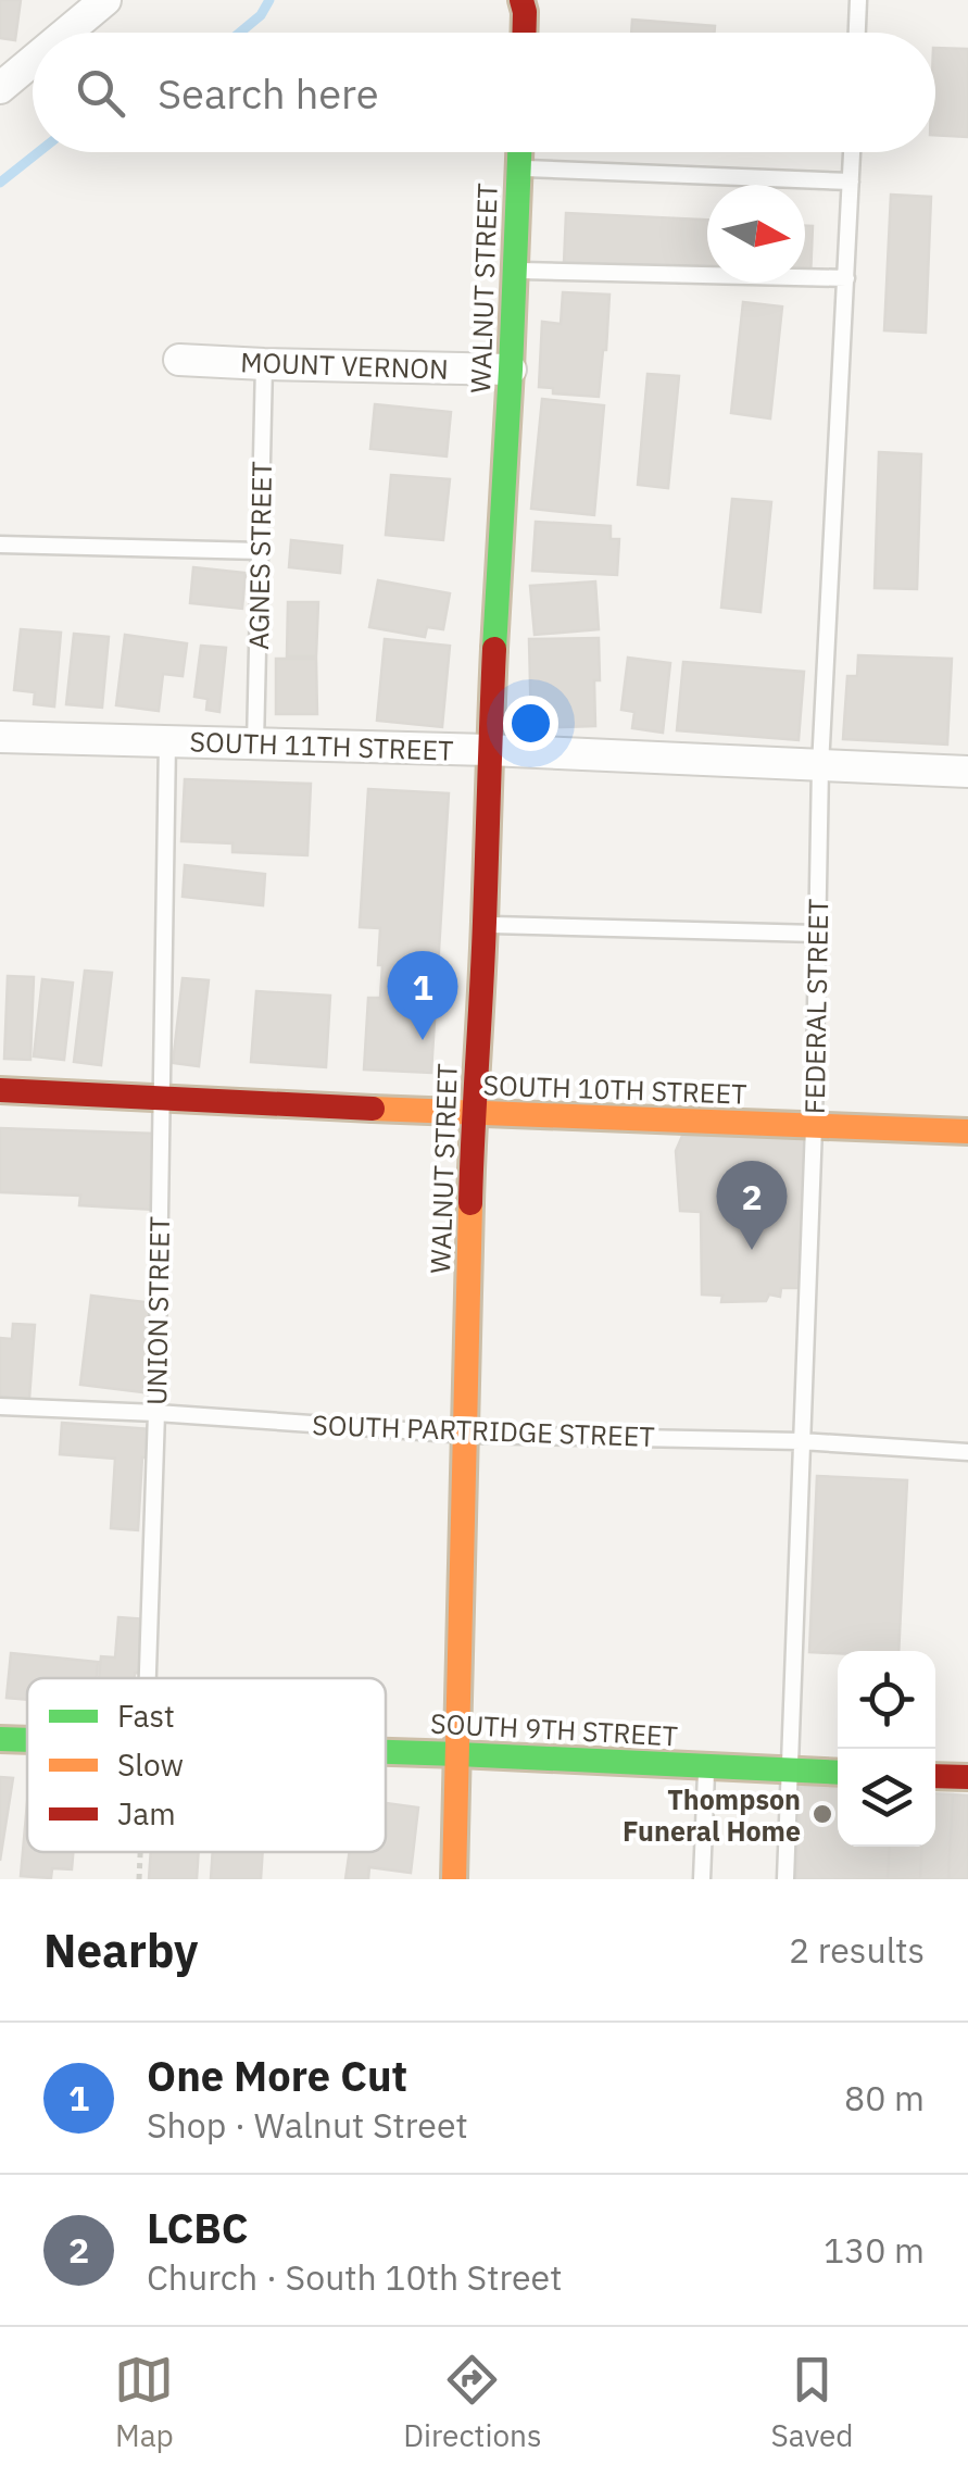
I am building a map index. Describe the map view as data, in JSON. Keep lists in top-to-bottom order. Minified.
{"streets":{"highway":["WALNUT STREET","SOUTH 10TH STREET","SOUTH 9TH STREET"],"street":["MOUNT VERNON","SOUTH 11TH STREET"],"lane":["AGNES STREET","FEDERAL STREET","UNION STREET","SOUTH PARTRIDGE STREET"]},"crossings":[["WALNUT STREET","MOUNT VERNON"],["WALNUT STREET","SOUTH 11TH STREET"],["WALNUT STREET","SOUTH 10TH STREET"],["WALNUT STREET","SOUTH PARTRIDGE STREET"],["WALNUT STREET","SOUTH 9TH STREET"],["MOUNT VERNON","AGNES STREET"],["AGNES STREET","SOUTH 11TH STREET"],["SOUTH 11TH STREET","FEDERAL STREET"],["SOUTH 11TH STREET","UNION STREET"],["FEDERAL STREET","SOUTH 10TH STREET"],["FEDERAL STREET","SOUTH PARTRIDGE STREET"],["FEDERAL STREET","SOUTH 9TH STREET"],["SOUTH 10TH STREET","UNION STREET"],["UNION STREET","SOUTH PARTRIDGE STREET"]],"places":["Thompson Funeral Home"],"legend":["Fast","Slow","Jam"],"north":"right","page":{"search":"Search here","pins":["1","2"],"heading":["Nearby","2 results"],"list":[{"mark":"1","name":"One More Cut","note":"Shop · Walnut Street","value":"80 m"},{"mark":"2","name":"LCBC","note":"Church · South 10th Street","value":"130 m"}],"nav":["Map","Directions","Saved"]}}
